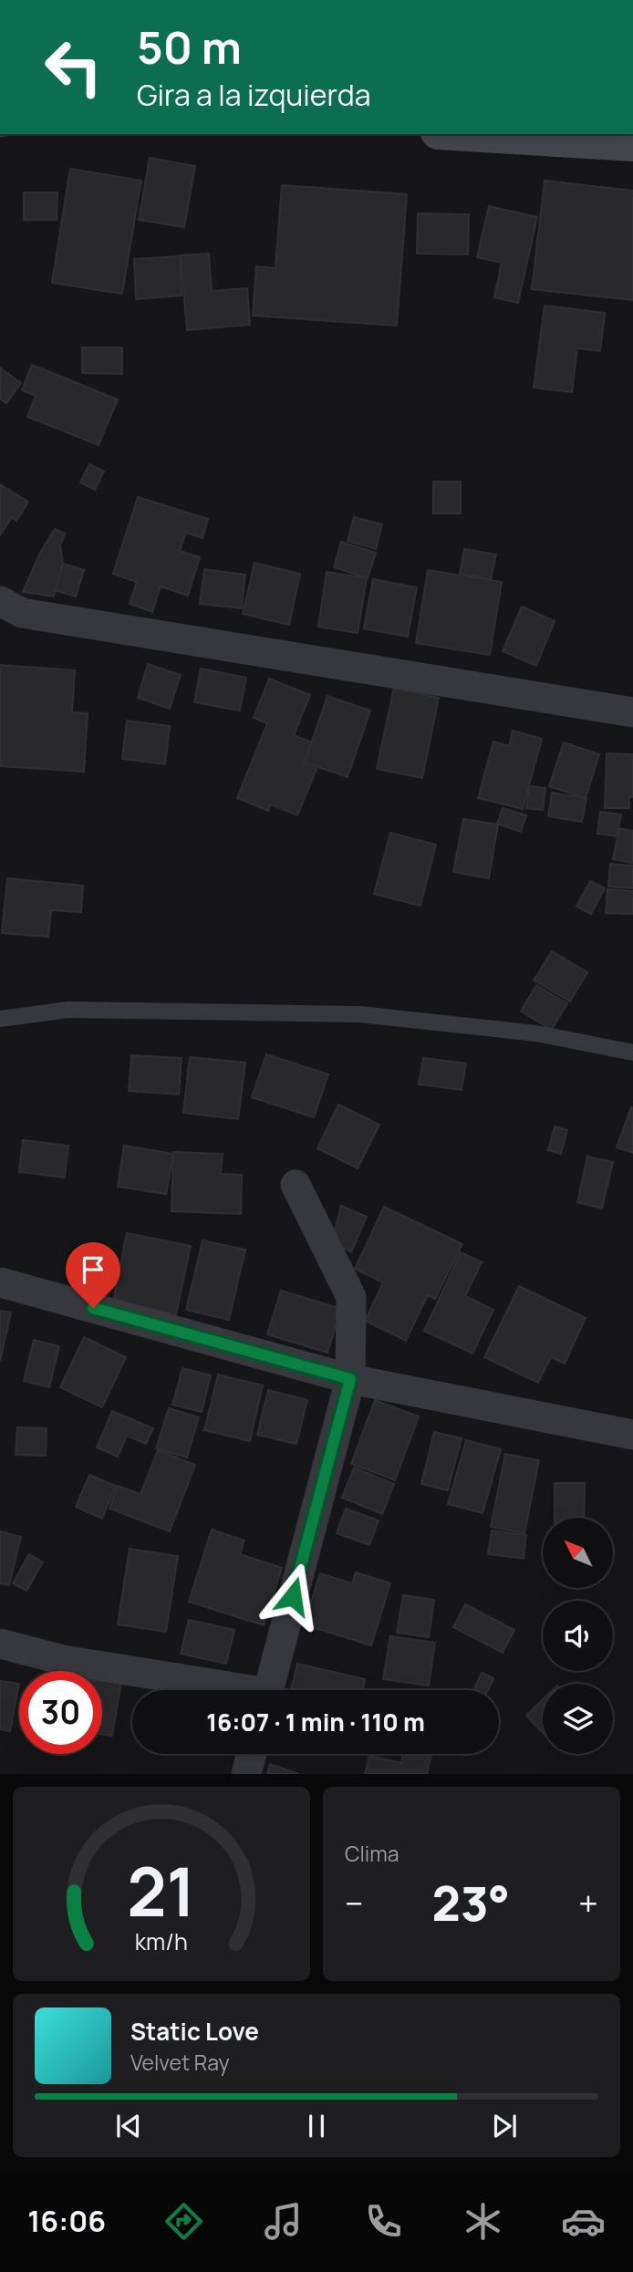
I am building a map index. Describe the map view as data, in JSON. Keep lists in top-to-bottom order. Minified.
{"north":"top left","page":{"turn":["50 m","Gira a la izquierda"],"limit":"30","trip":"16:07 · 1 min · 110 m","tile":"Clima","heat":["−","23°","+"],"song":["Static Love","Velvet Ray"],"tabs":"16:06","gauge":["21","km/h"]}}
